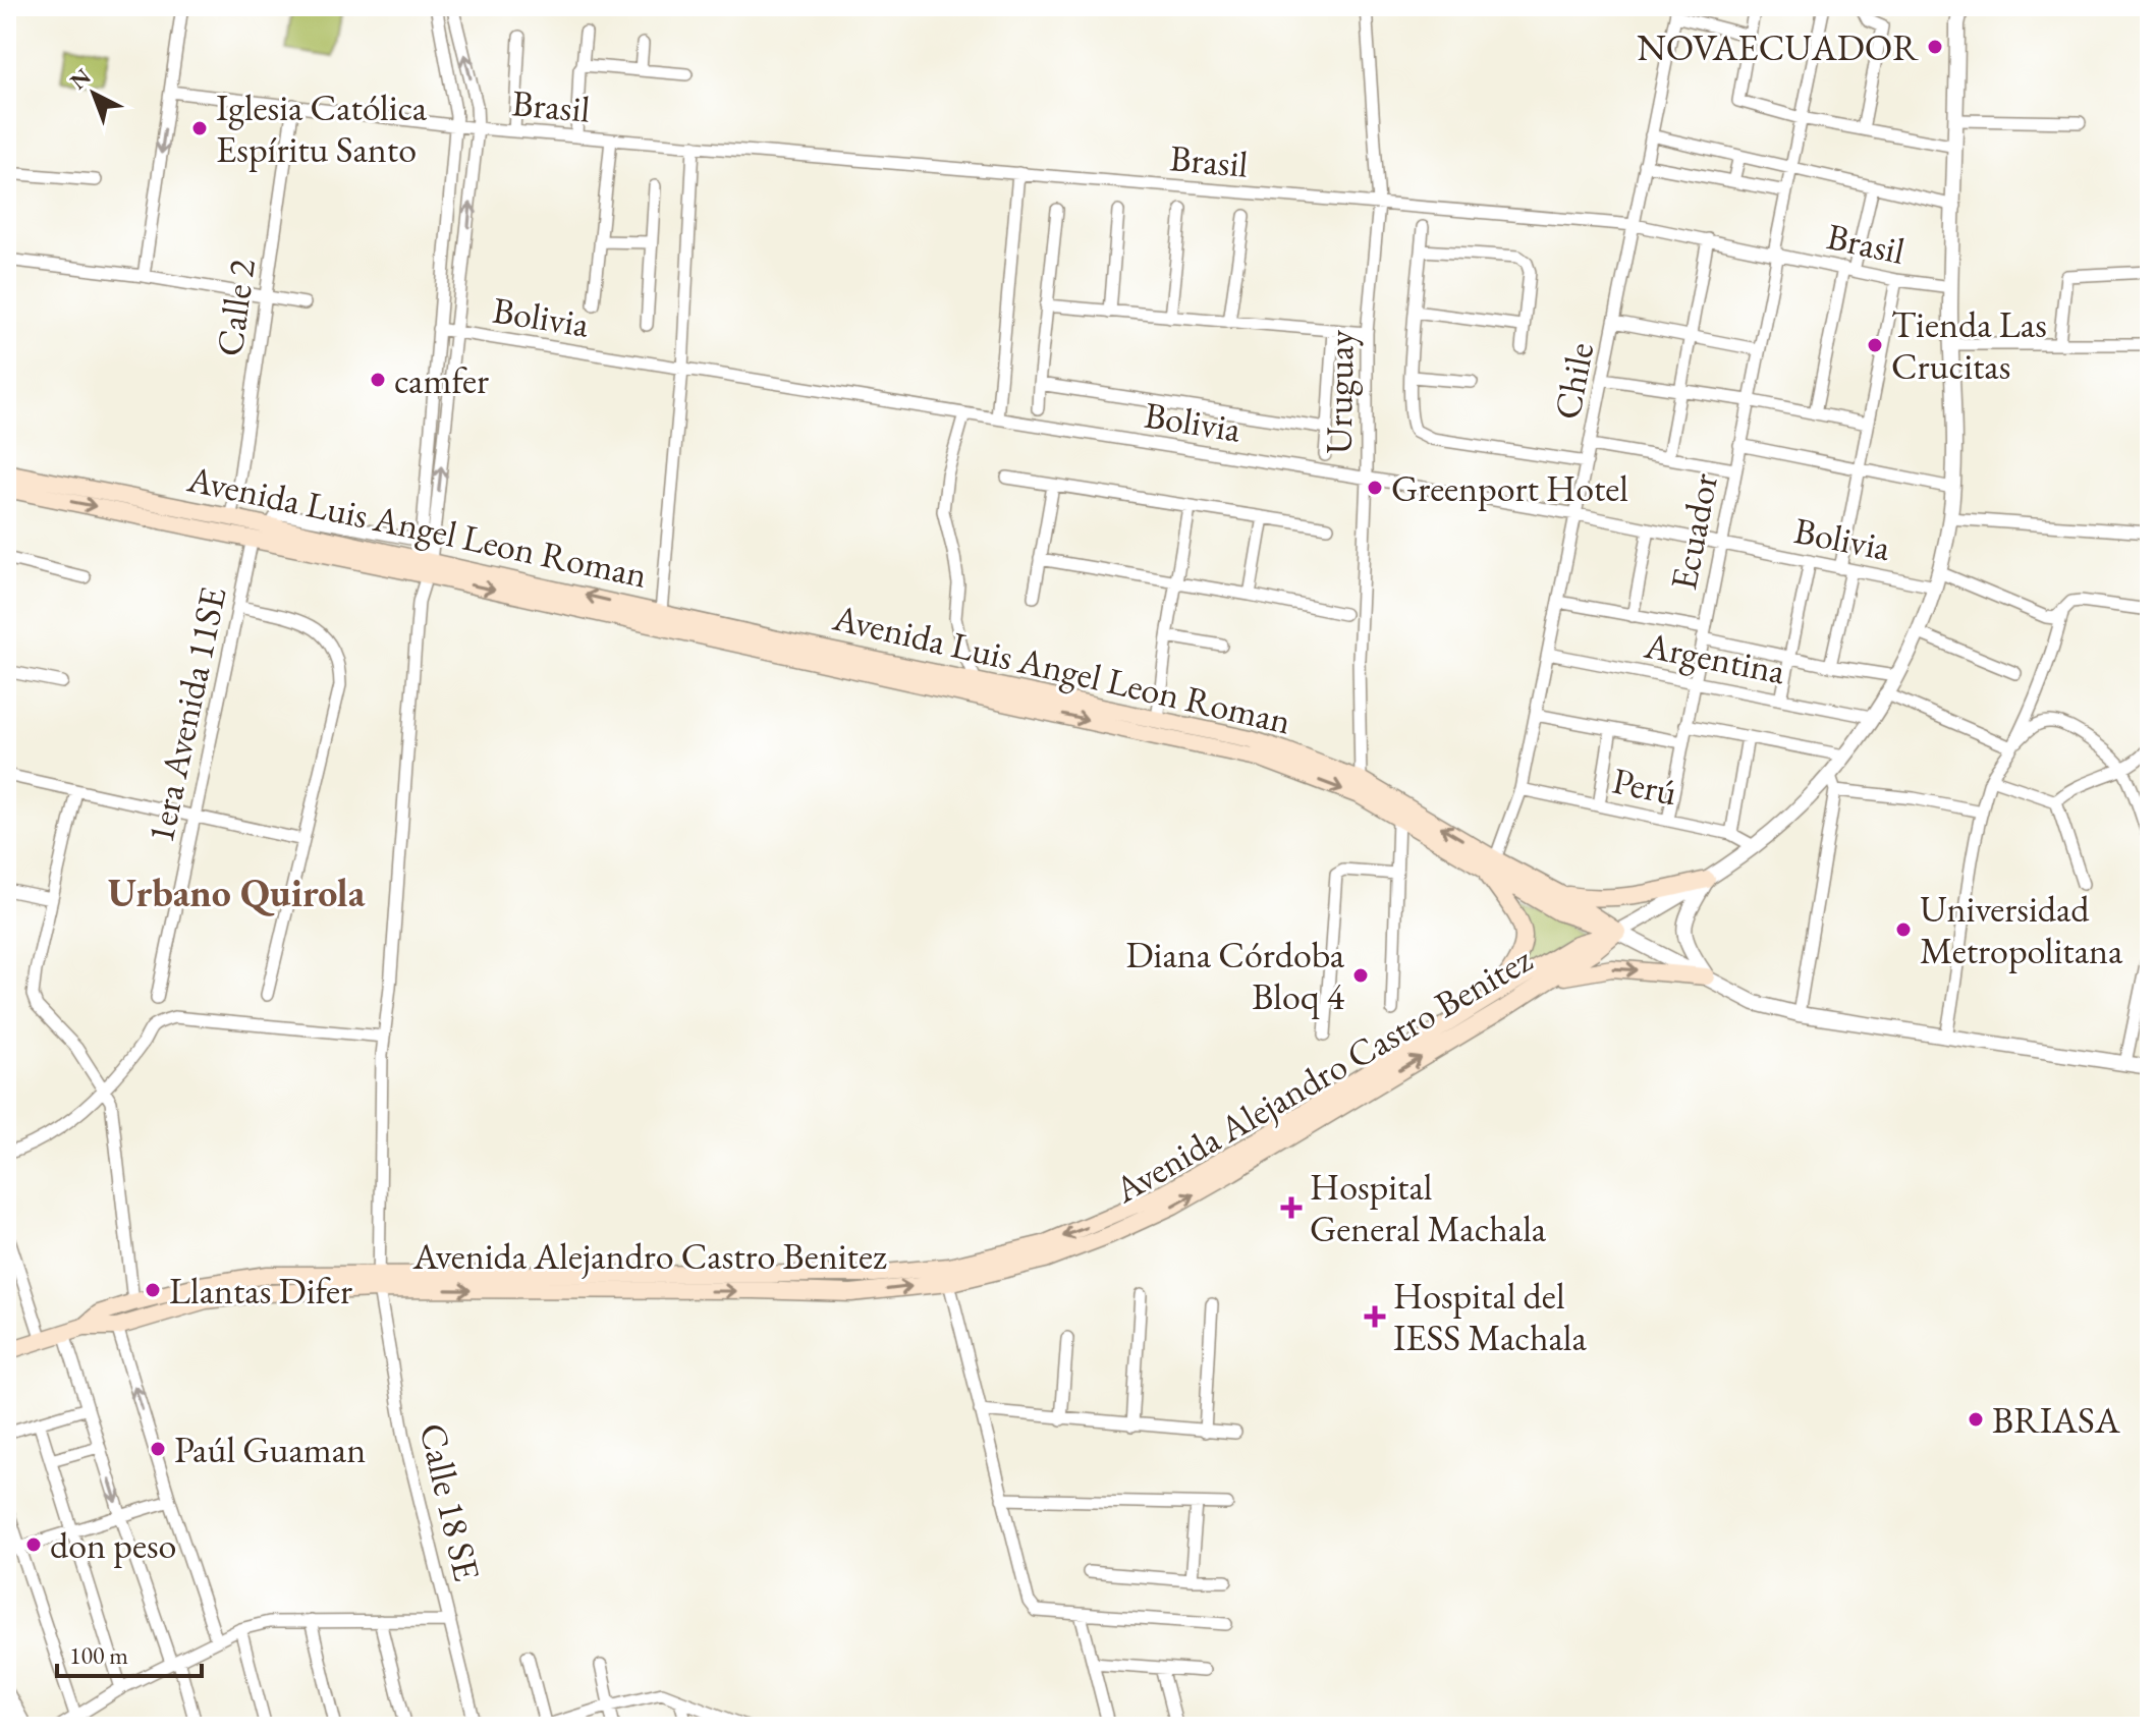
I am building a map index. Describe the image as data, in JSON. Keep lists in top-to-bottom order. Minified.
{"streets":{"main road":["Avenida Luis Angel Leon Roman","Avenida Alejandro Castro Benitez"],"street":["Brasil","Calle 2","Bolivia","Chile","Uruguay","Ecuador","Argentina","1era Avenida 11SE","Perú","Calle 18 SE"]},"crossings":[["Brasil","Calle 2"],["Brasil","Chile"],["Brasil","Uruguay"],["Brasil","Ecuador"],["Brasil","Avenida Alejandro Castro Benitez"],["Calle 2","Avenida Luis Angel Leon Roman"],["Bolivia","Chile"],["Bolivia","Uruguay"],["Bolivia","Ecuador"],["Bolivia","Avenida Alejandro Castro Benitez"],["Chile","Avenida Luis Angel Leon Roman"],["Chile","Argentina"],["Chile","Perú"],["Uruguay","Avenida Luis Angel Leon Roman"],["Avenida Luis Angel Leon Roman","1era Avenida 11SE"],["Avenida Luis Angel Leon Roman","Avenida Alejandro Castro Benitez"],["Avenida Luis Angel Leon Roman","Calle 18 SE"],["Ecuador","Argentina"],["Ecuador","Perú"],["Argentina","Avenida Alejandro Castro Benitez"],["Perú","Avenida Alejandro Castro Benitez"],["Avenida Alejandro Castro Benitez","Calle 18 SE"]],"districts":["Urbano Quirola"],"places":{"other":["NOVAECUADOR","Iglesia Católica Espíritu Santo","Tienda Las Crucitas","camfer","Greenport Hotel","Universidad Metropolitana","Diana Córdoba Bloq 4","Llantas Difer","BRIASA","Paúl Guaman","don peso"],"health":["Hospital General Machala","Hospital del IESS Machala"]},"scale_bar":"100 m","north":"top left"}
